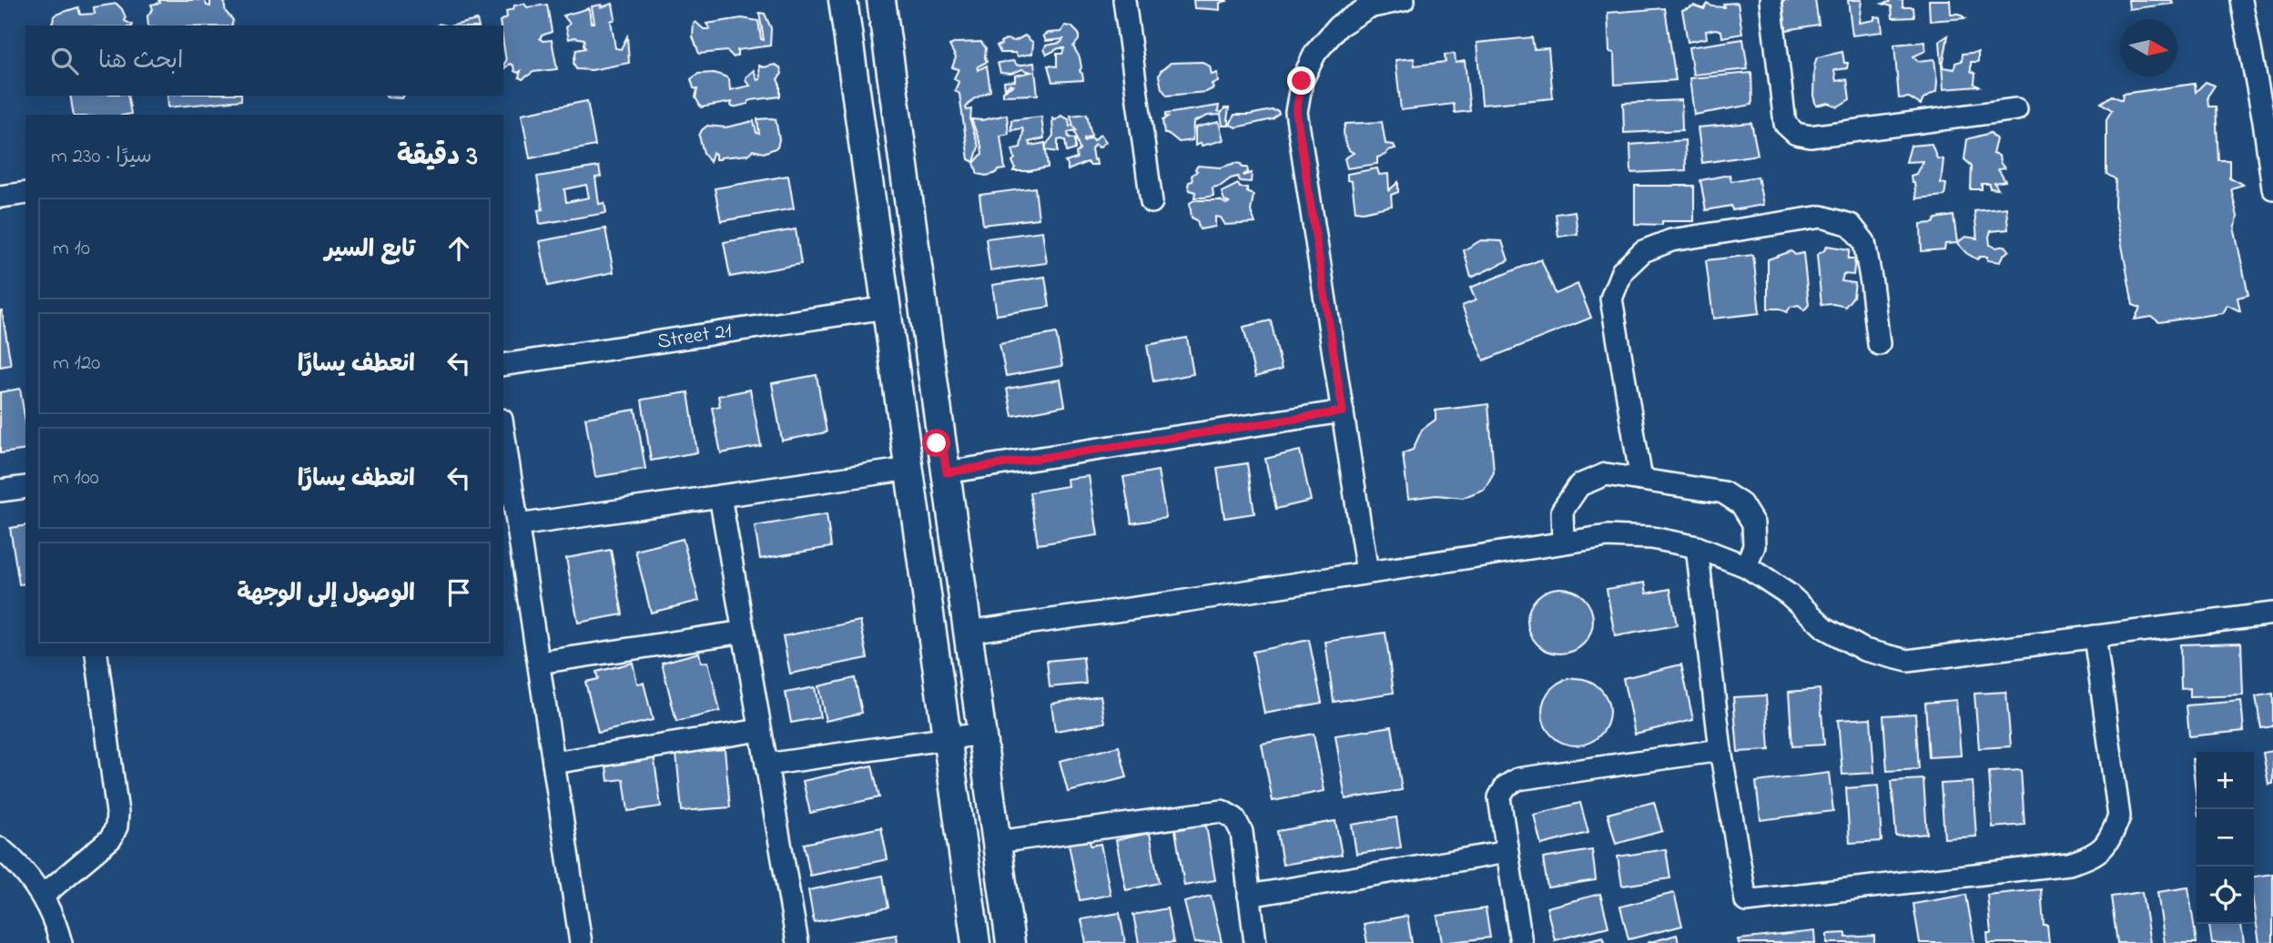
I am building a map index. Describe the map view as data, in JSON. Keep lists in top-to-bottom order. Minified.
{"streets":{"street":["Street 21"]},"north":"right","page":{"search":"ابحث هنا","heading":["3 دقيقة","سيرًا · 230 m"],"list":[["تابع السير","10 m"],["انعطف يسارًا","120 m"],["انعطف يسارًا","100 m"],"الوصول إلى الوجهة"],"map_buttons":["+","−"]}}
